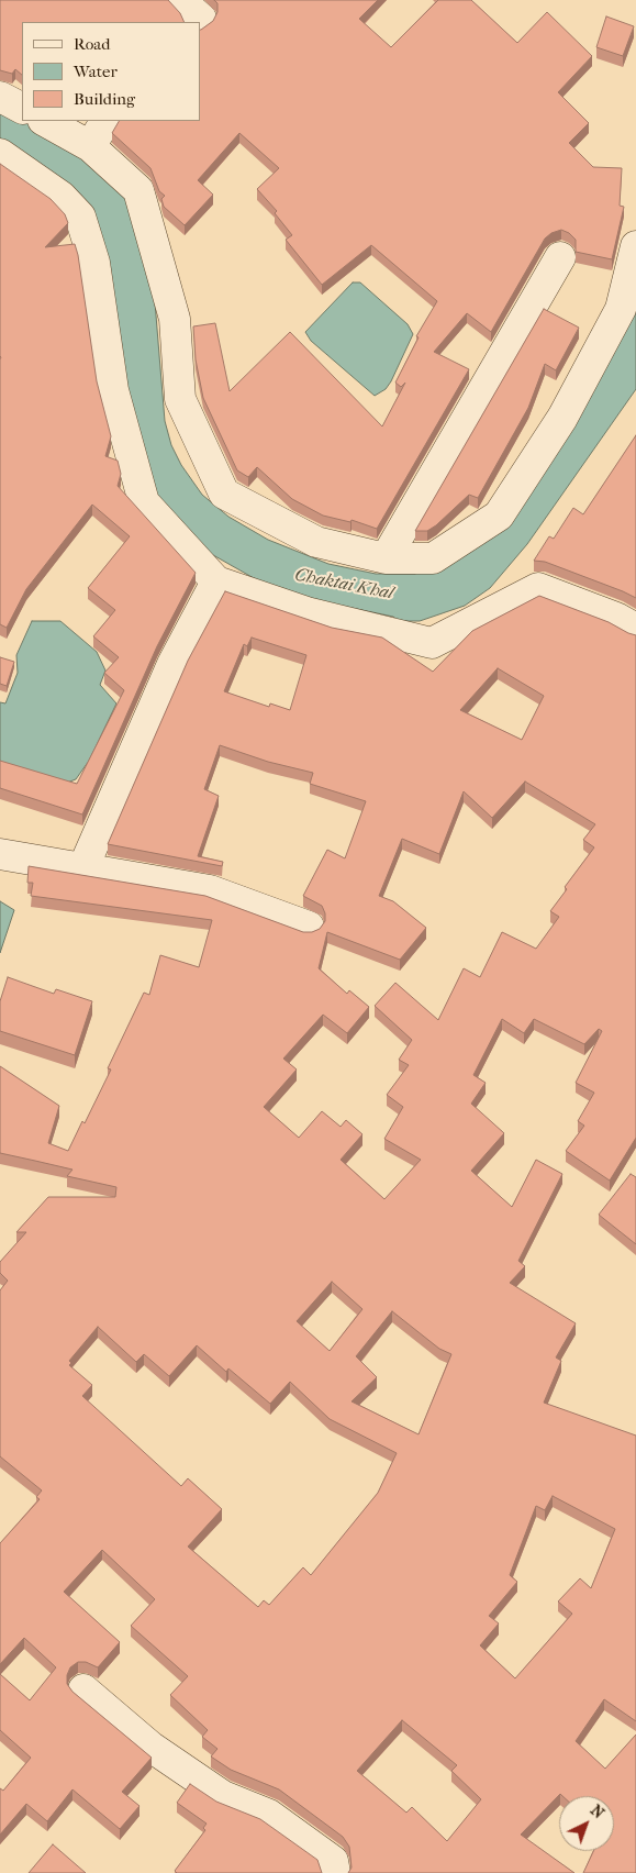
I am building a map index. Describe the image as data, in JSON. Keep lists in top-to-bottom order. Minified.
{"water":["Chaktai Khal"],"legend":["Road","Water","Building"],"north":"top right"}
